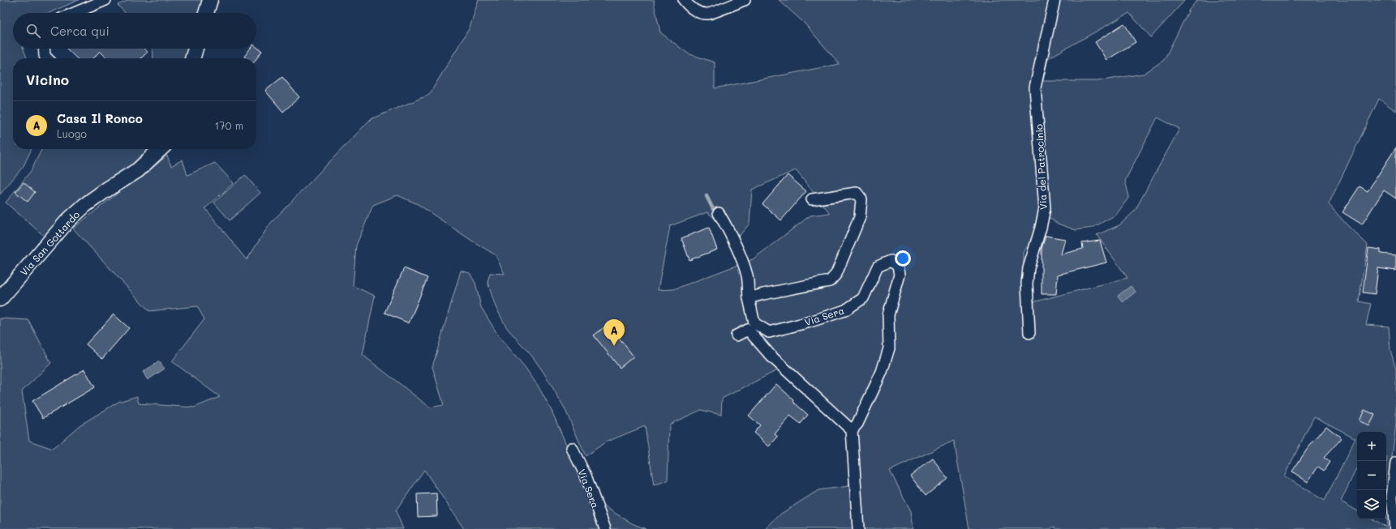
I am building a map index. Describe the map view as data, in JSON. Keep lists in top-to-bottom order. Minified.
{"streets":{"street":["Via del Patrocinio","Via San Gottardo","Via Sera"]},"page":{"search":"Cerca qui","heading":"Vicino","list":[{"mark":"A","name":"Casa Il Ronco","note":"Luogo","value":"170 m"}],"pins":"A","map_buttons":["+","−"]}}
